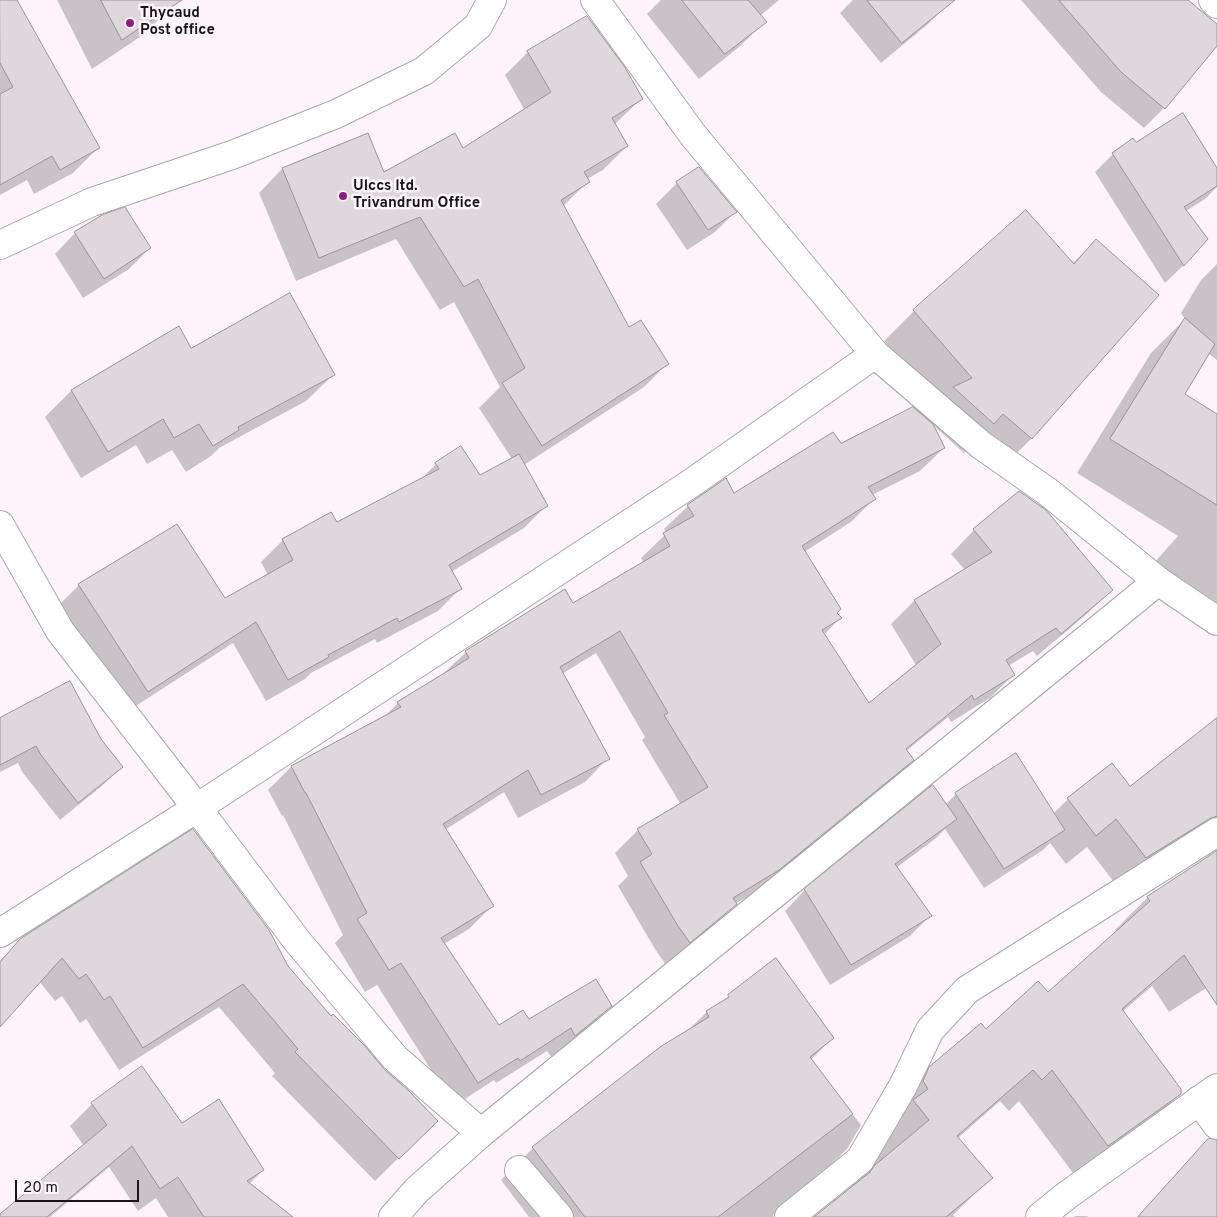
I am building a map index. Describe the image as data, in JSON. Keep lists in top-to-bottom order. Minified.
{"places":["Thycaud Post office","Ulccs ltd. Trivandrum Office"],"scale_bar":"20 m"}
